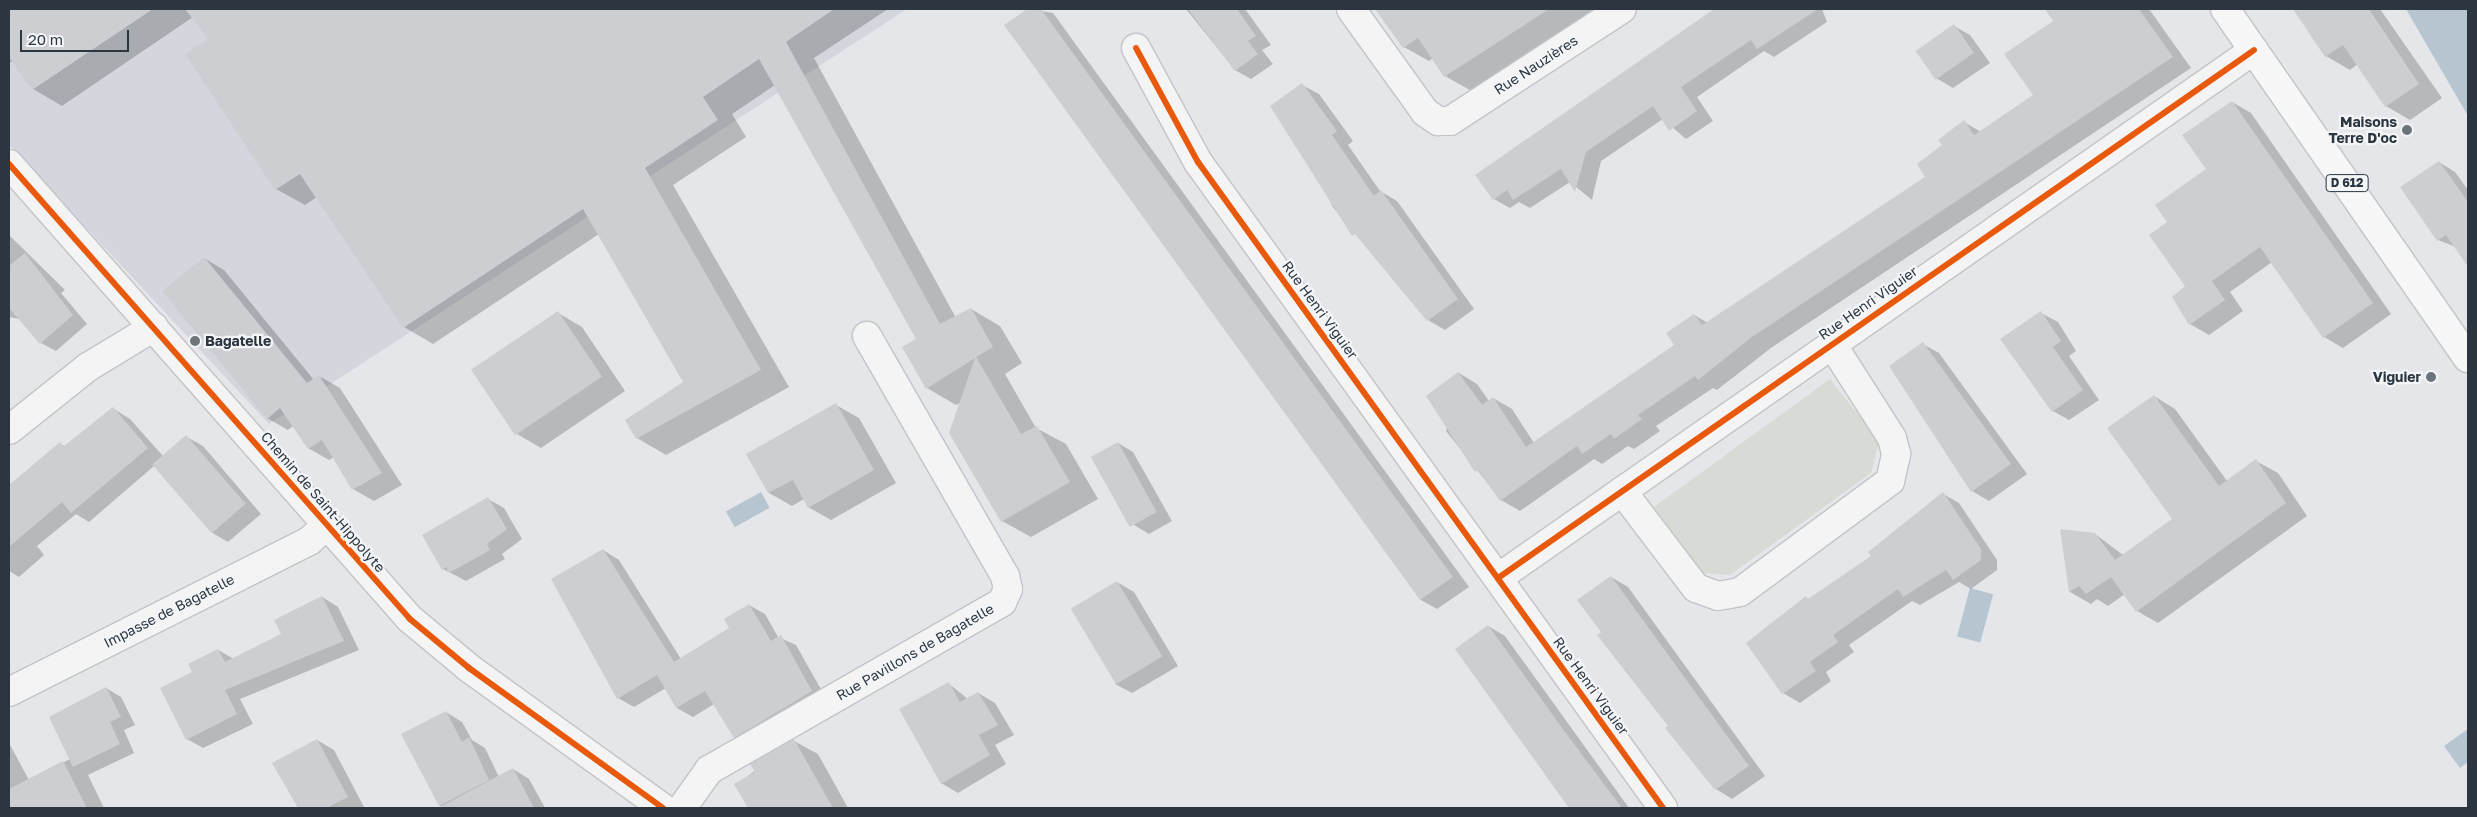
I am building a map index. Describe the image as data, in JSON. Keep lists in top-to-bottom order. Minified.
{"streets":{"main road":["D 612"],"street":["Rue Nauzières","Rue Henri Viguier","Chemin de Saint-Hippolyte","Impasse de Bagatelle","Rue Pavillons de Bagatelle"]},"crossings":[["D 612","Rue Henri Viguier"],["Chemin de Saint-Hippolyte","Impasse de Bagatelle"]],"places":["Maisons Terre D'oc","Bagatelle","Viguier"],"scale_bar":"20 m"}
